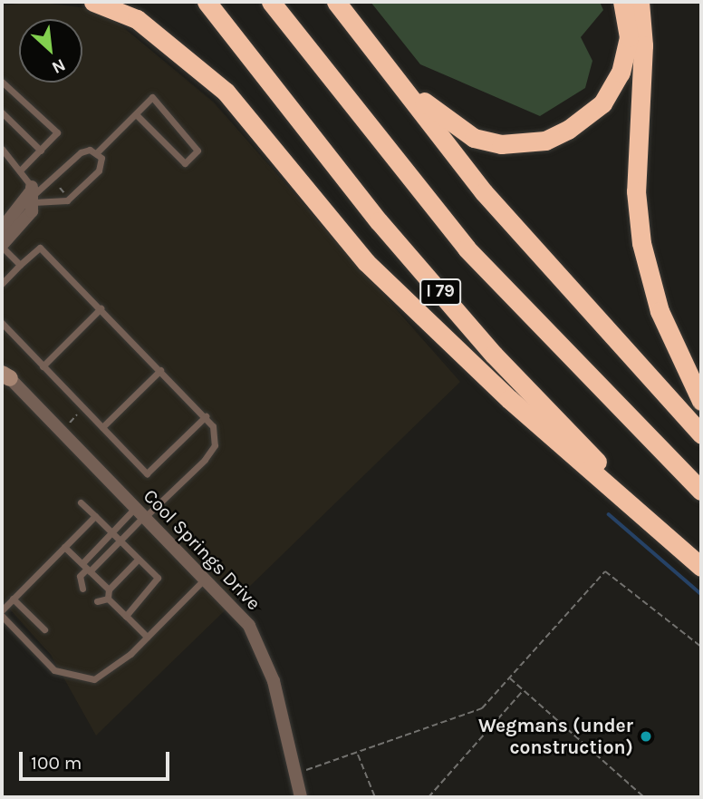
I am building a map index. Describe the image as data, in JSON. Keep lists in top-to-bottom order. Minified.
{"streets":{"highway":["I 79"],"street":["Cool Springs Drive"]},"places":["Wegmans (under construction)"],"scale_bar":"100 m","north":"bottom right"}
